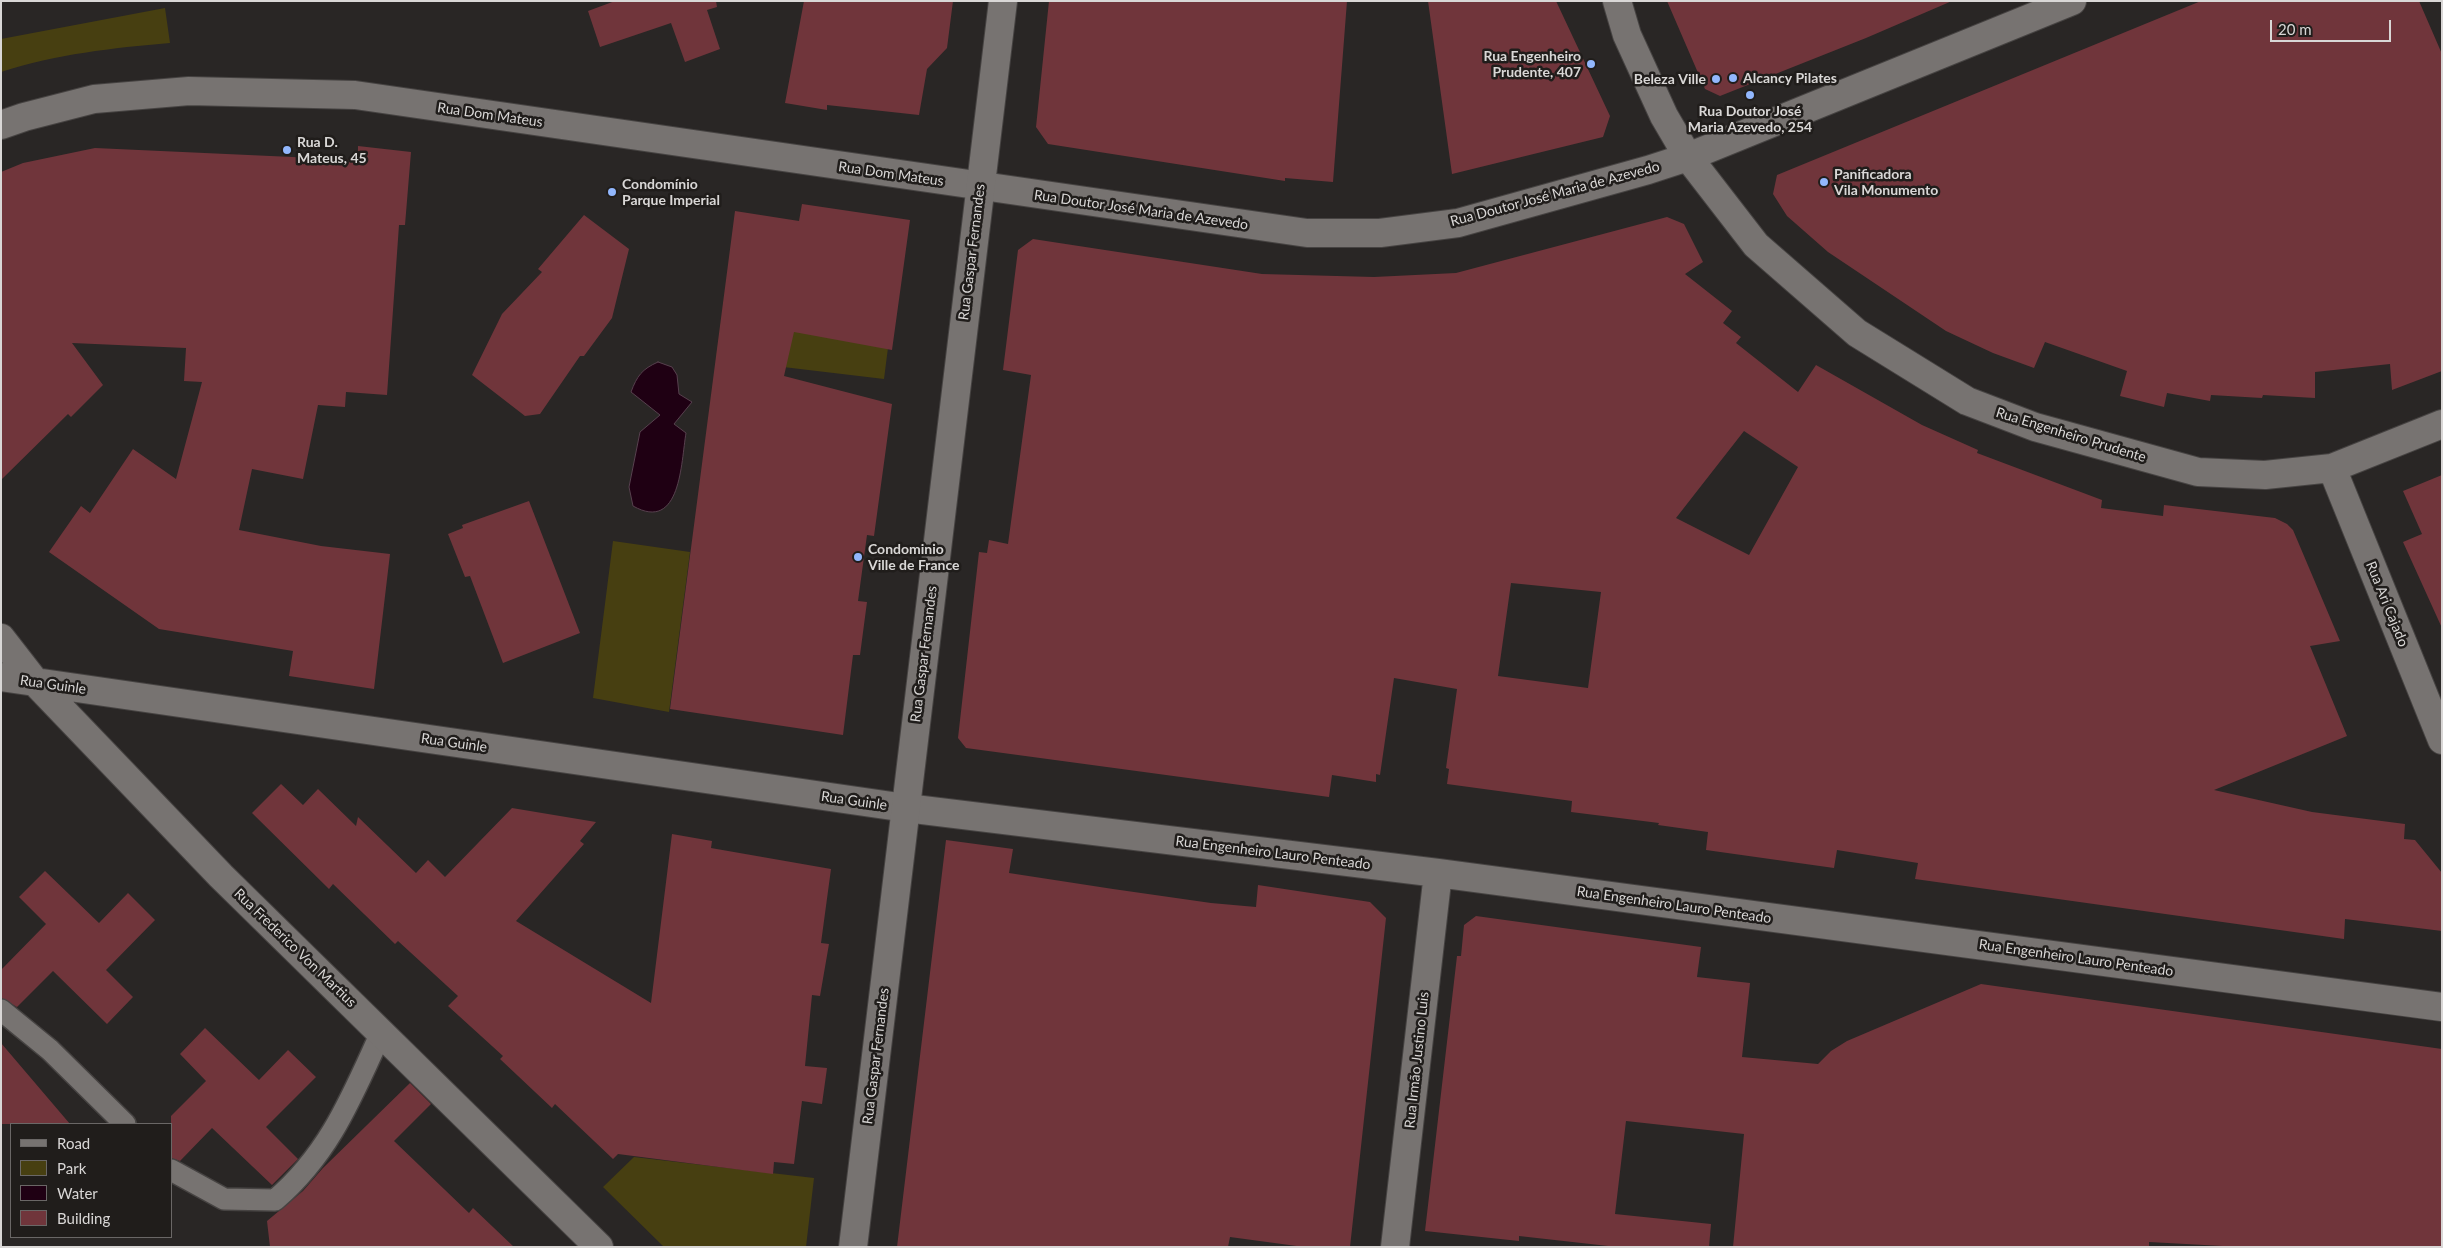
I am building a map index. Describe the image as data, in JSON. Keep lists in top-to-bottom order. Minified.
{"streets":{"street":["Rua Dom Mateus","Rua Doutor José Maria de Azevedo","Rua Gaspar Fernandes","Rua Engenheiro Prudente","Rua Ari Cajado","Rua Guinle","Rua Engenheiro Lauro Penteado","Rua Frederico Von Martius","Rua Irmão Justino Luis"]},"crossings":[["Rua Dom Mateus","Rua Doutor José Maria de Azevedo"],["Rua Dom Mateus","Rua Gaspar Fernandes"],["Rua Doutor José Maria de Azevedo","Rua Gaspar Fernandes"],["Rua Doutor José Maria de Azevedo","Rua Engenheiro Prudente"],["Rua Gaspar Fernandes","Rua Guinle"],["Rua Gaspar Fernandes","Rua Engenheiro Lauro Penteado"],["Rua Engenheiro Prudente","Rua Ari Cajado"],["Rua Guinle","Rua Engenheiro Lauro Penteado"],["Rua Guinle","Rua Frederico Von Martius"],["Rua Engenheiro Lauro Penteado","Rua Irmão Justino Luis"]],"places":["Rua Engenheiro Prudente, 407","Alcancy Pilates","Beleza Ville","Rua Doutor José Maria Azevedo, 254","Rua D. Mateus, 45","Panificadora Vila Monumento","Condomínio Parque Imperial","Condominio Ville de France"],"legend":["Road","Park","Water","Building"],"scale_bar":"20 m"}
